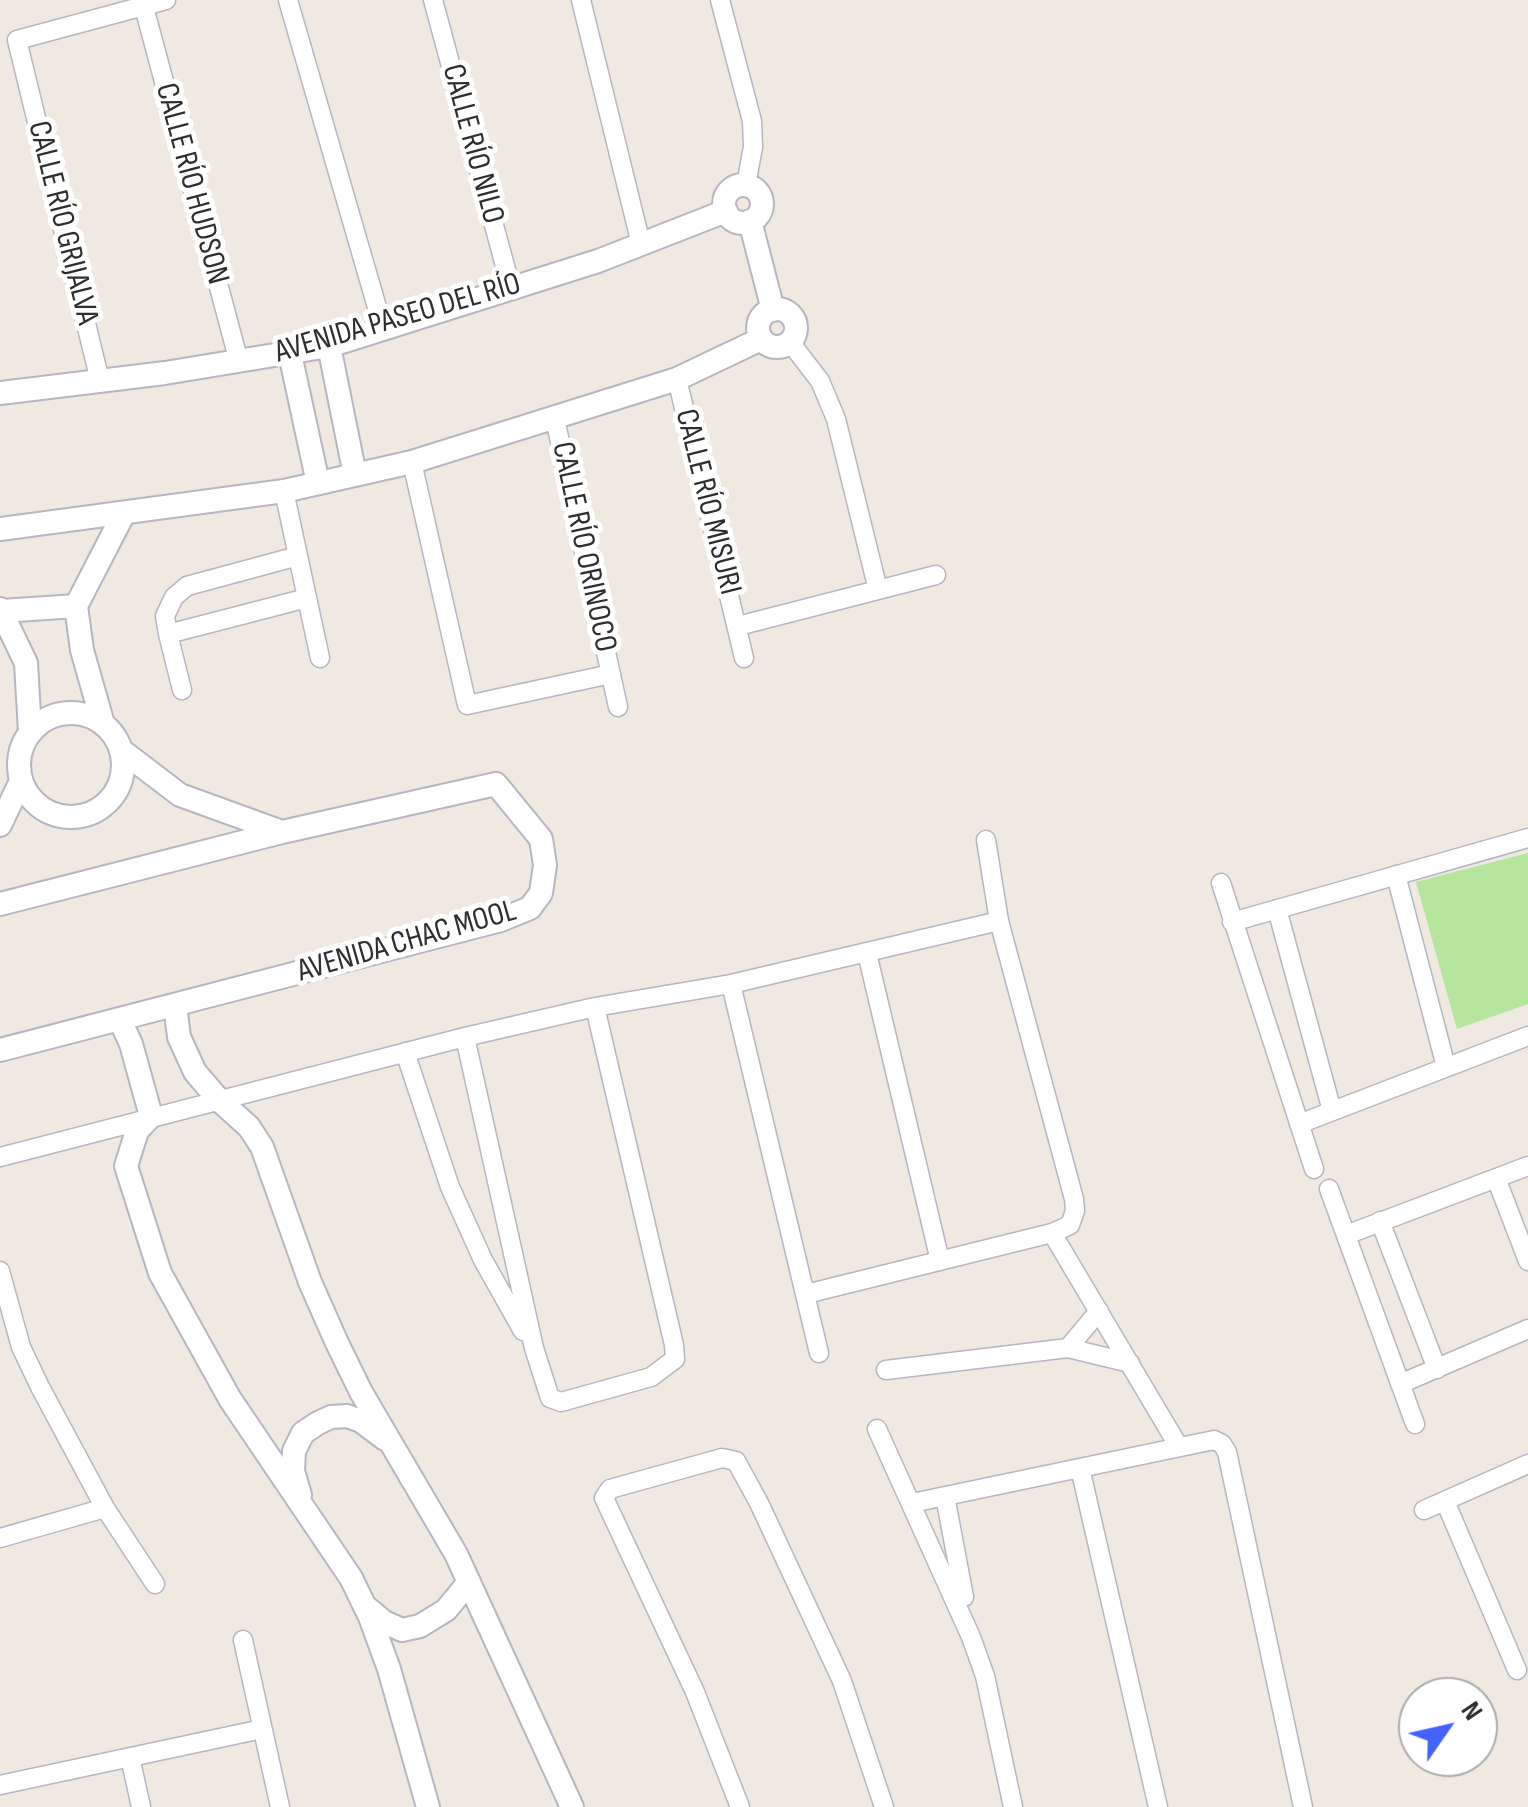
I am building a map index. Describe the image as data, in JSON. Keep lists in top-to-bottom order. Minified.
{"streets":{"street":["CALLE RÍO NILO","CALLE RÍO HUDSON","CALLE RÍO GRIJALVA","AVENIDA PASEO DEL RÍO","CALLE RÍO MISURI","CALLE RÍO ORINOCO","AVENIDA CHAC MOOL"]},"crossings":[["CALLE RÍO NILO","AVENIDA PASEO DEL RÍO"],["CALLE RÍO HUDSON","CALLE RÍO GRIJALVA"],["CALLE RÍO HUDSON","AVENIDA PASEO DEL RÍO"],["CALLE RÍO GRIJALVA","AVENIDA PASEO DEL RÍO"]],"north":"top right"}
